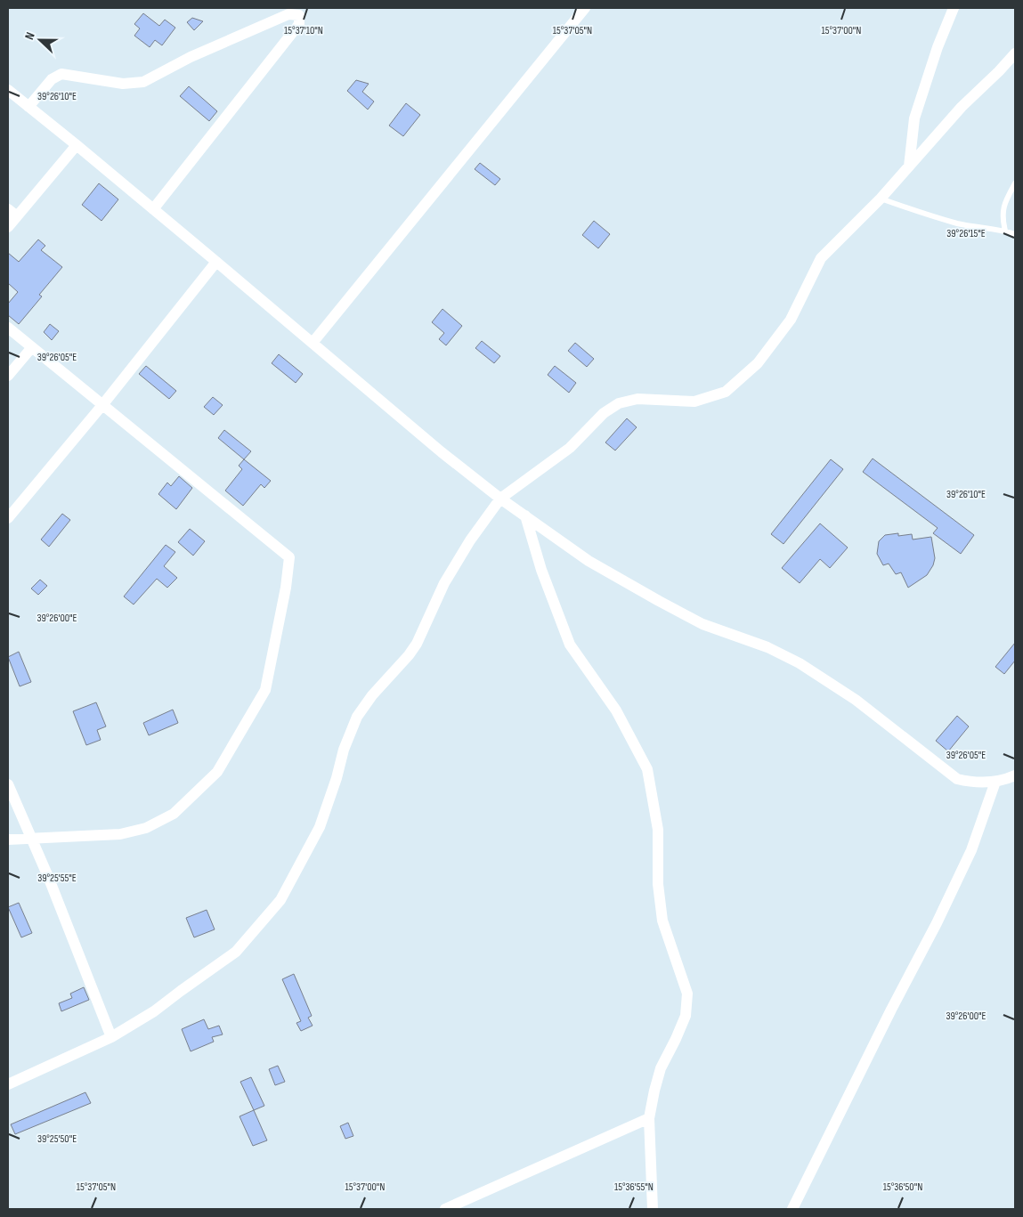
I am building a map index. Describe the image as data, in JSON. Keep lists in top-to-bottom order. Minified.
{"north":"left","coordinates":["15°37'10\"N","15°37'05\"N","15°37'00\"N","39°26'10\"E","39°26'15\"E","39°26'05\"E","39°26'00\"E","39°25'55\"E","39°25'50\"E","15°36'55\"N","15°36'50\"N"]}
